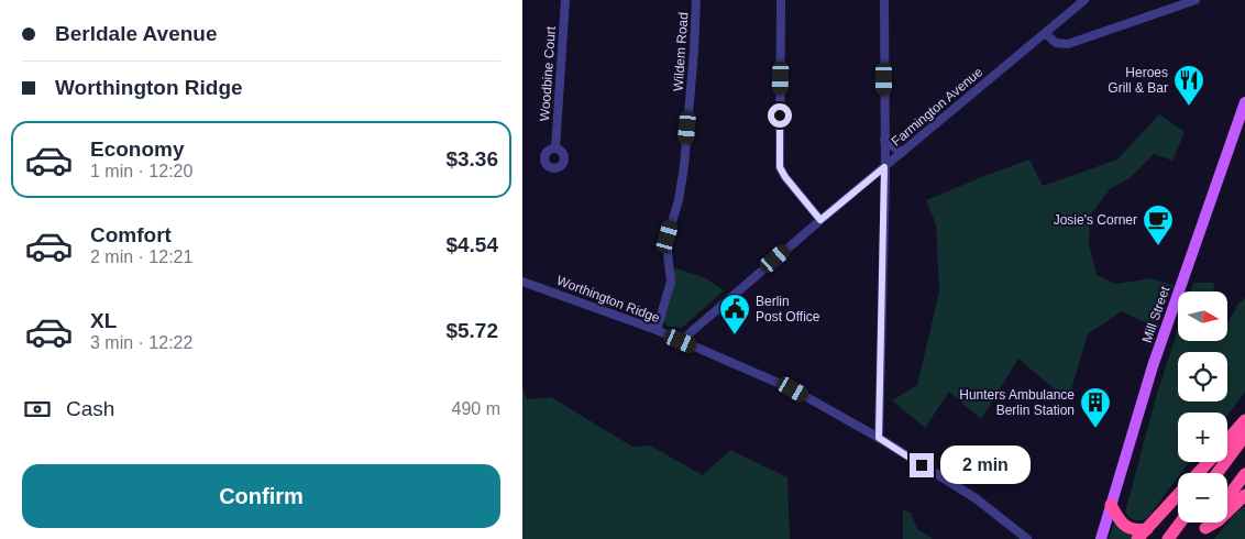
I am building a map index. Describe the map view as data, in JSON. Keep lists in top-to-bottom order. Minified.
{"streets":{"main road":["Mill Street"],"street":["Wildem Road","Woodbine Court","Farmington Avenue","Worthington Ridge"]},"crossings":[["Wildem Road","Worthington Ridge"],["Farmington Avenue","Worthington Ridge"]],"places":{"restaurant":["Heroes Grill & Bar"],"cafe":["Josie's Corner"],"public building":["Berlin Post Office"],"building":["Hunters Ambulance Berlin Station"]},"north":"right","page":{"banner":["Berldale Avenue","Worthington Ridge"],"list":[{"name":"Economy","note":"1 min · 12:20","value":"$3.36"},{"name":"Comfort","note":"2 min · 12:21","value":"$4.54"},{"name":"XL","note":"3 min · 12:22","value":"$5.72"}],"map_buttons":["+","−"],"pay":["Cash","490 m"],"bubble":"2 min","buttons":"Confirm"}}
